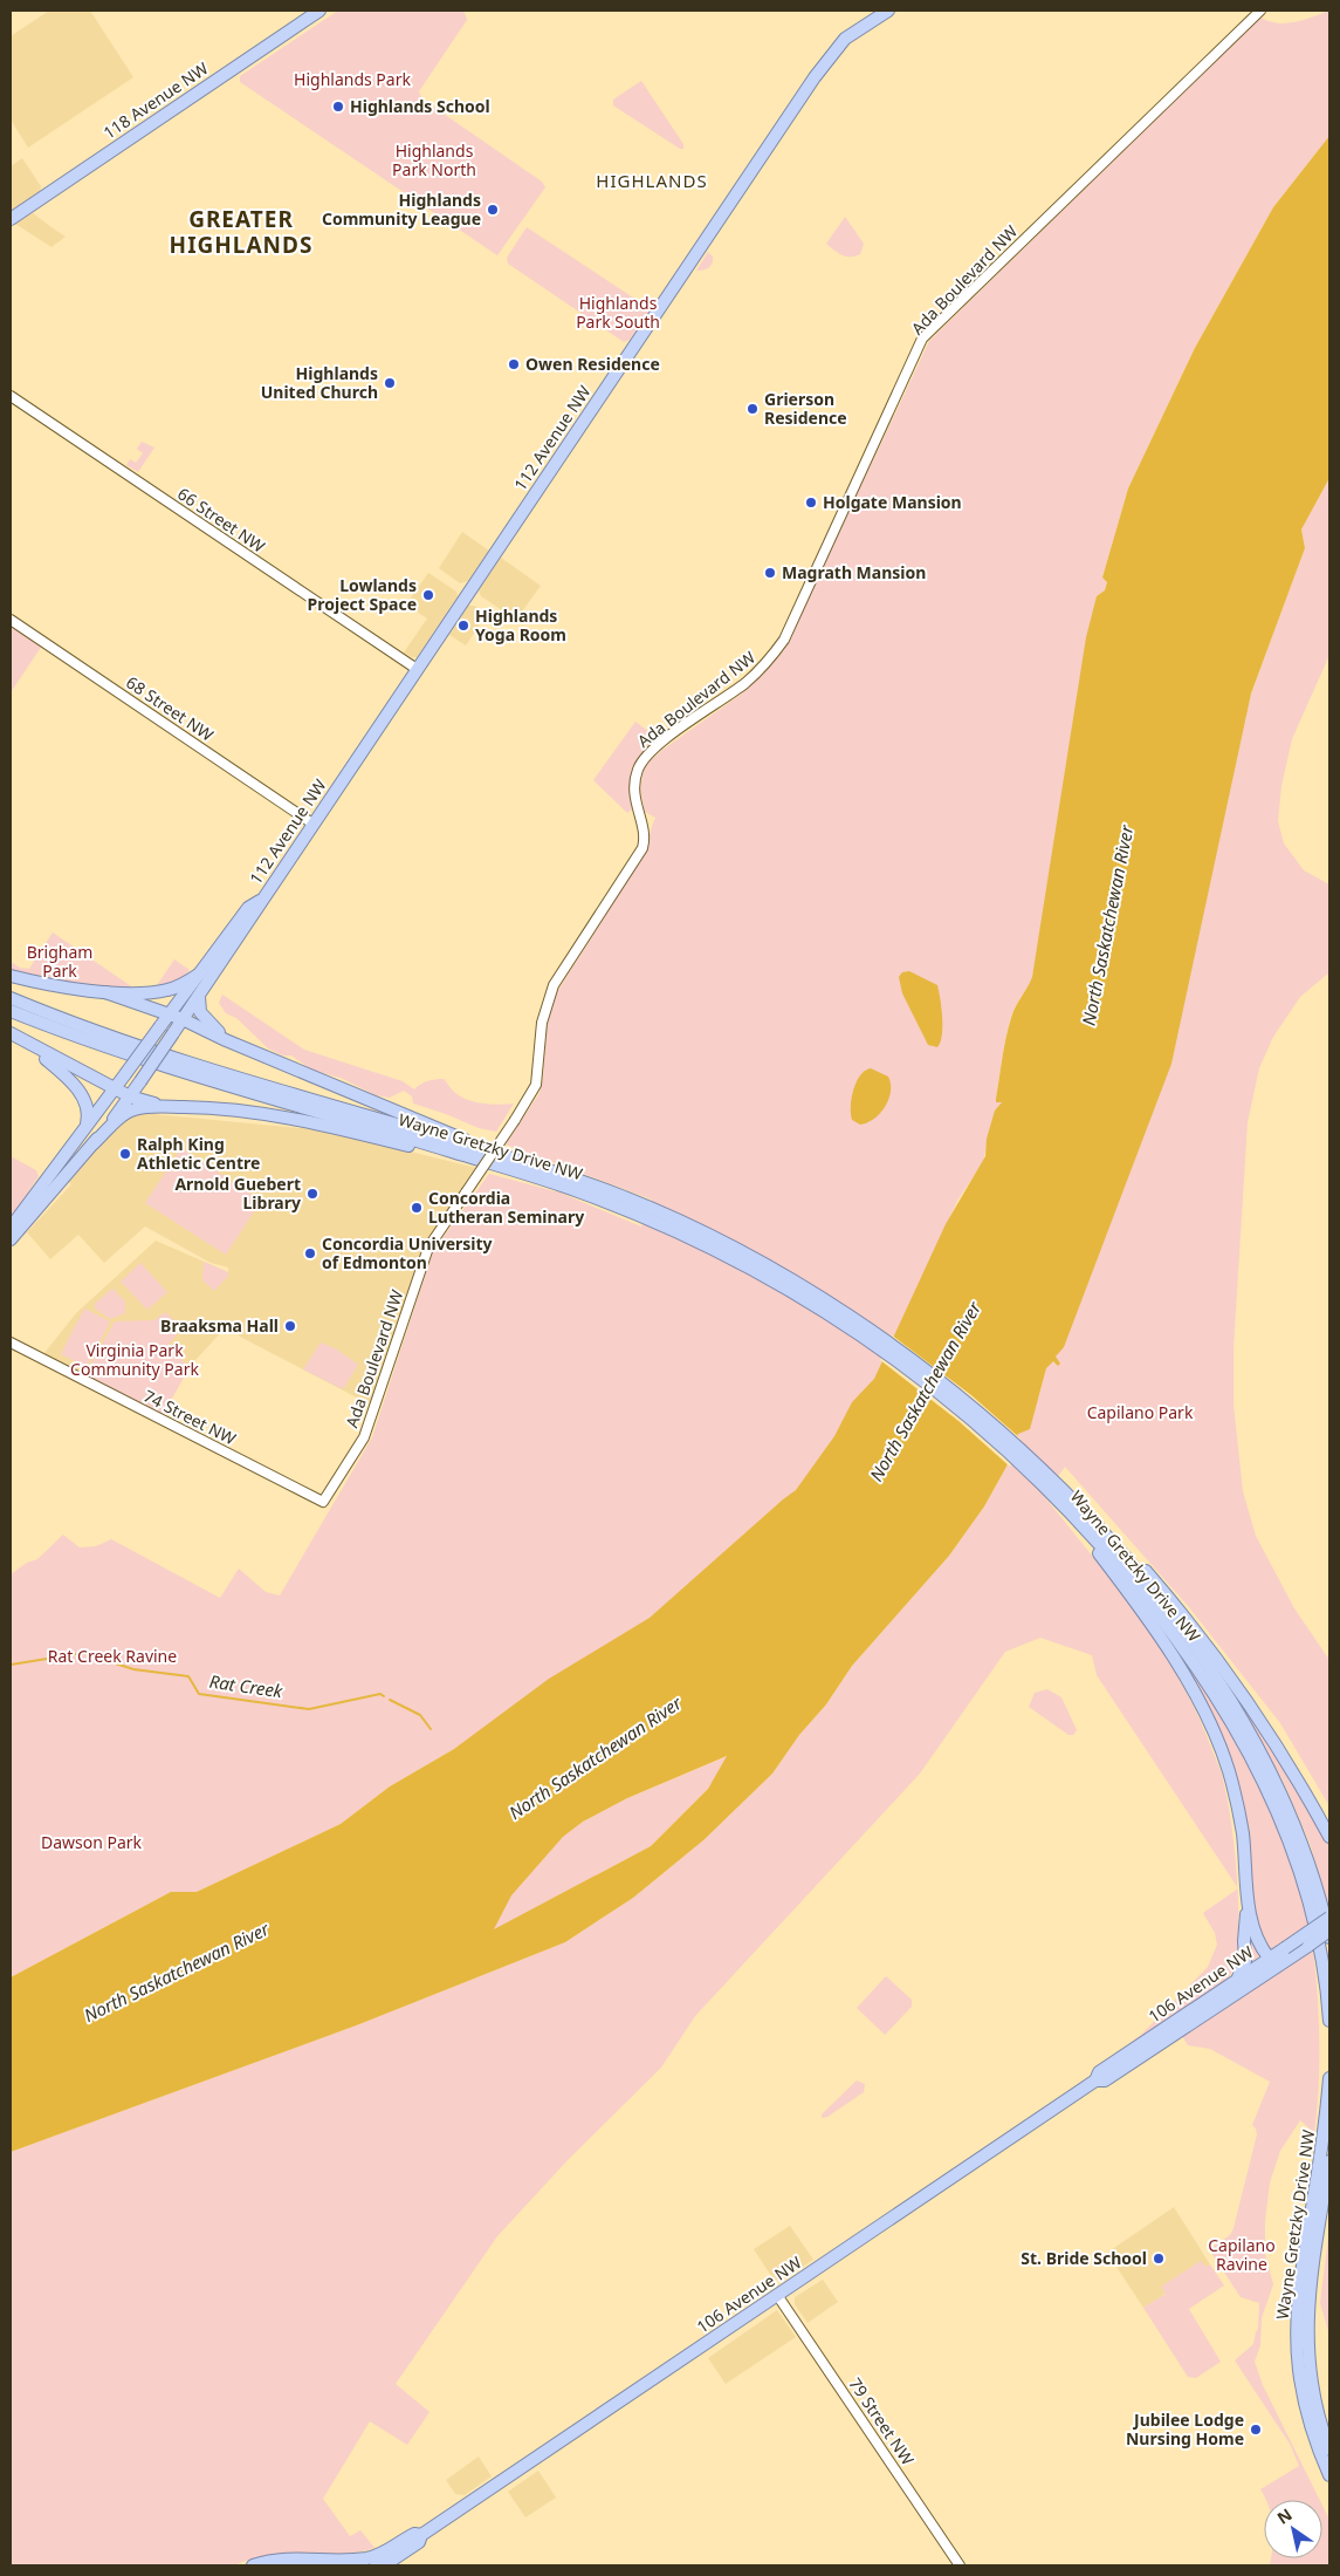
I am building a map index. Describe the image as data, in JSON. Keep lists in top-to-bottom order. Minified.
{"streets":{"main road":["118 Avenue NW","112 Avenue NW","Wayne Gretzky Drive NW","106 Avenue NW"],"street":["Ada Boulevard NW","66 Street NW","68 Street NW","74 Street NW","79 Street NW"]},"crossings":[["Ada Boulevard NW","74 Street NW"],["112 Avenue NW","66 Street NW"],["112 Avenue NW","68 Street NW"],["106 Avenue NW","79 Street NW"]],"districts":["HIGHLANDS","GREATER HIGHLANDS"],"water":["North Saskatchewan River","Rat Creek"],"parks":["Highlands Park","Highlands Park North","Highlands Park South","Brigham Park","Virginia Park Community Park","Capilano Park","Rat Creek Ravine","Dawson Park","Capilano Ravine"],"places":["Highlands School","Highlands Community League","Owen Residence","Highlands United Church","Grierson Residence","Holgate Mansion","Magrath Mansion","Lowlands Project Space","Highlands Yoga Room","Ralph King Athletic Centre","Arnold Guebert Library","Concordia Lutheran Seminary","Concordia University of Edmonton","Braaksma Hall","St. Bride School","Jubilee Lodge Nursing Home"],"north":"top left"}
